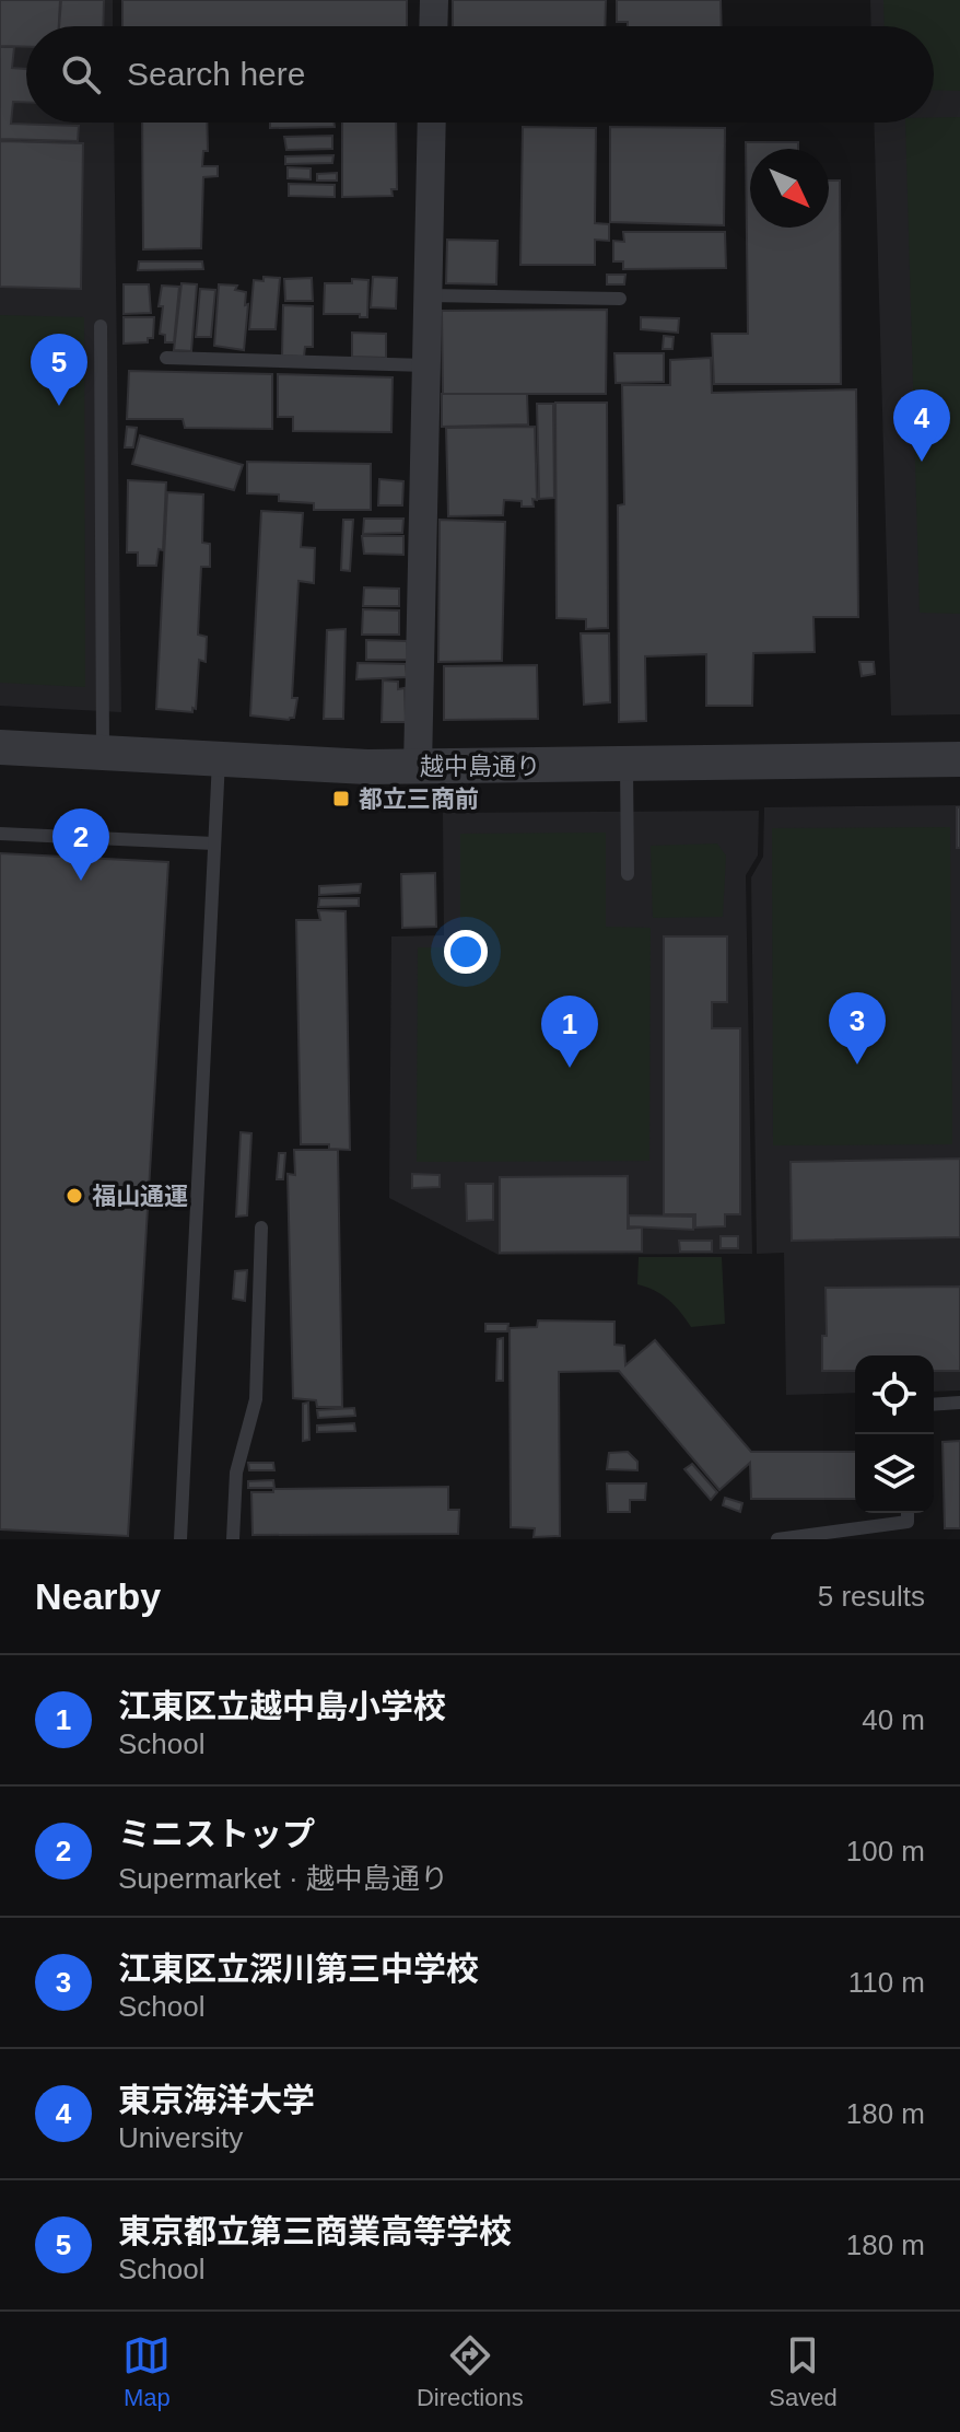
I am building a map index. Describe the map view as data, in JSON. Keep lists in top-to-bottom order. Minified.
{"streets":{"street":["越中島通り"]},"places":{"transit":["都立三商前"],"other":["福山通運"]},"north":"bottom right","page":{"search":"Search here","pins":["5","4","2","3","1"],"heading":["Nearby","5 results"],"list":[{"mark":"1","name":"江東区立越中島小学校","note":"School","value":"40 m"},{"mark":"2","name":"ミニストップ","note":"Supermarket · 越中島通り","value":"100 m"},{"mark":"3","name":"江東区立深川第三中学校","note":"School","value":"110 m"},{"mark":"4","name":"東京海洋大学","note":"University","value":"180 m"},{"mark":"5","name":"東京都立第三商業高等学校","note":"School","value":"180 m"}],"nav":["Map","Directions","Saved"]}}
